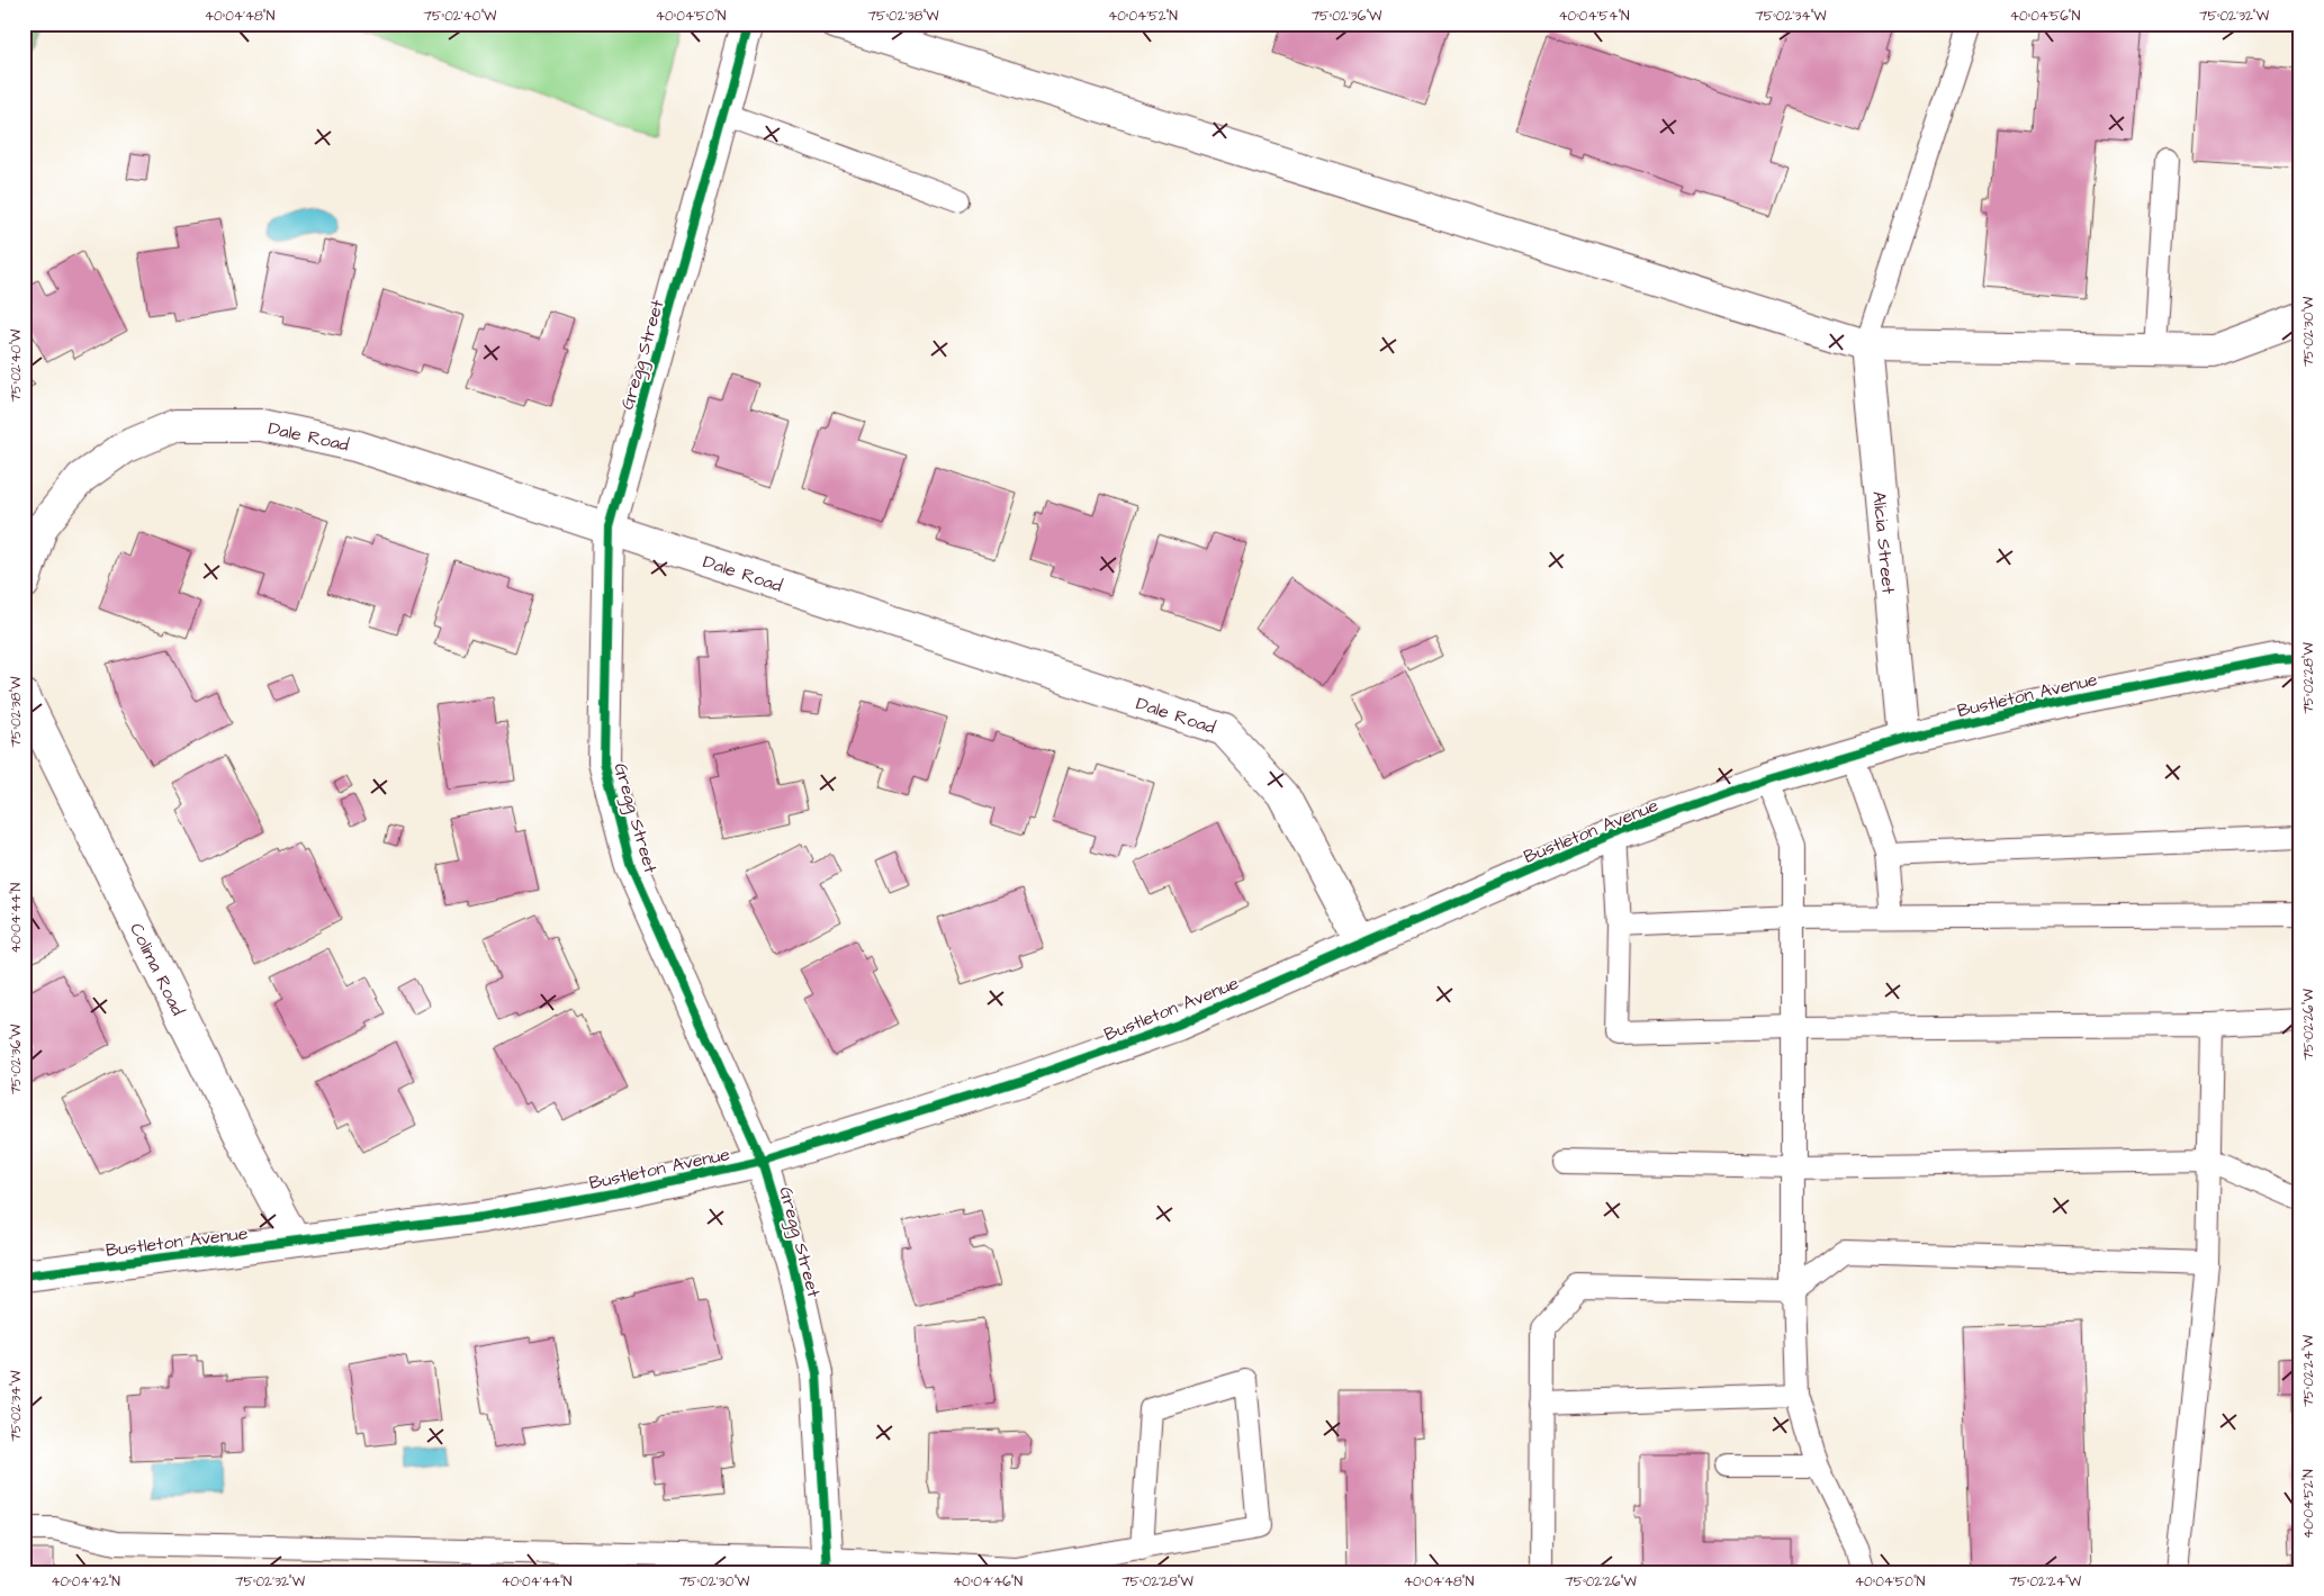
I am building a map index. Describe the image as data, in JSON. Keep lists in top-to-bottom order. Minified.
{"streets":{"street":["Gregg Street","Dale Road","Alicia Street","Bustleton Avenue","Colima Road"]},"crossings":[["Gregg Street","Dale Road"],["Gregg Street","Bustleton Avenue"],["Dale Road","Bustleton Avenue"],["Alicia Street","Bustleton Avenue"],["Bustleton Avenue","Colima Road"]],"coordinates":["40°04'48\"N","75°02'40\"W","40°04'50\"N","75°02'38\"W","40°04'52\"N","75°02'36\"W","40°04'54\"N","75°02'34\"W","40°04'56\"N","75°02'32\"W","75°02'30\"W","75°02'28\"W","40°04'44\"N","75°02'26\"W","75°02'24\"W","40°04'42\"N","40°04'46\"N"]}
